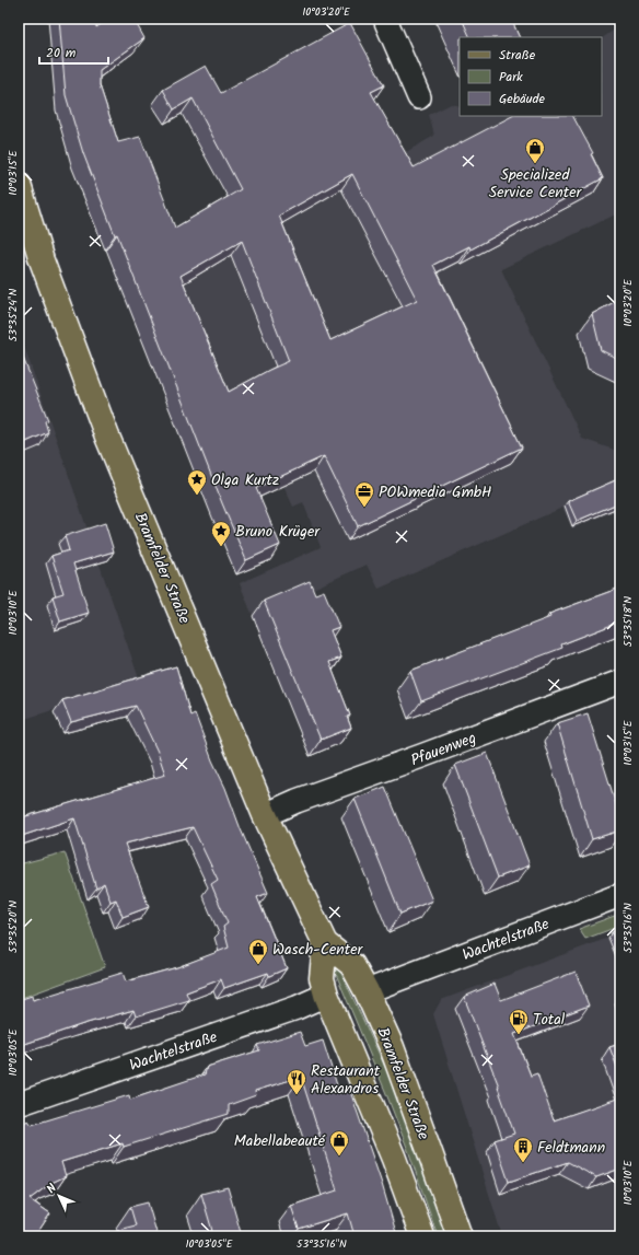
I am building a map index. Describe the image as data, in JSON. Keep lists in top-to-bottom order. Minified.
{"streets":{"main road":["Bramfelder Straße"],"street":["Pfauenweg","Wachtelstraße"]},"crossings":[["Bramfelder Straße","Pfauenweg"],["Bramfelder Straße","Wachtelstraße"]],"places":{"shop":["Specialized Service Center","Wasch-Center","Mabellabeauté"],"place":["Olga Kurtz","Bruno Krüger"],"office":["POWmedia GmbH"],"fuel station":["Total"],"restaurant":["Restaurant Alexandros"],"building":["Feldtmann"]},"legend":["Straße","Park","Gebäude"],"scale_bar":"20 m","north":"top left","coordinates":["10°03'20\"E","10°03'15\"E","53°35'24\"N","10°03'10\"E","53°35'18\"N","53°35'20\"N","53°35'16\"N","10°03'05\"E"]}
